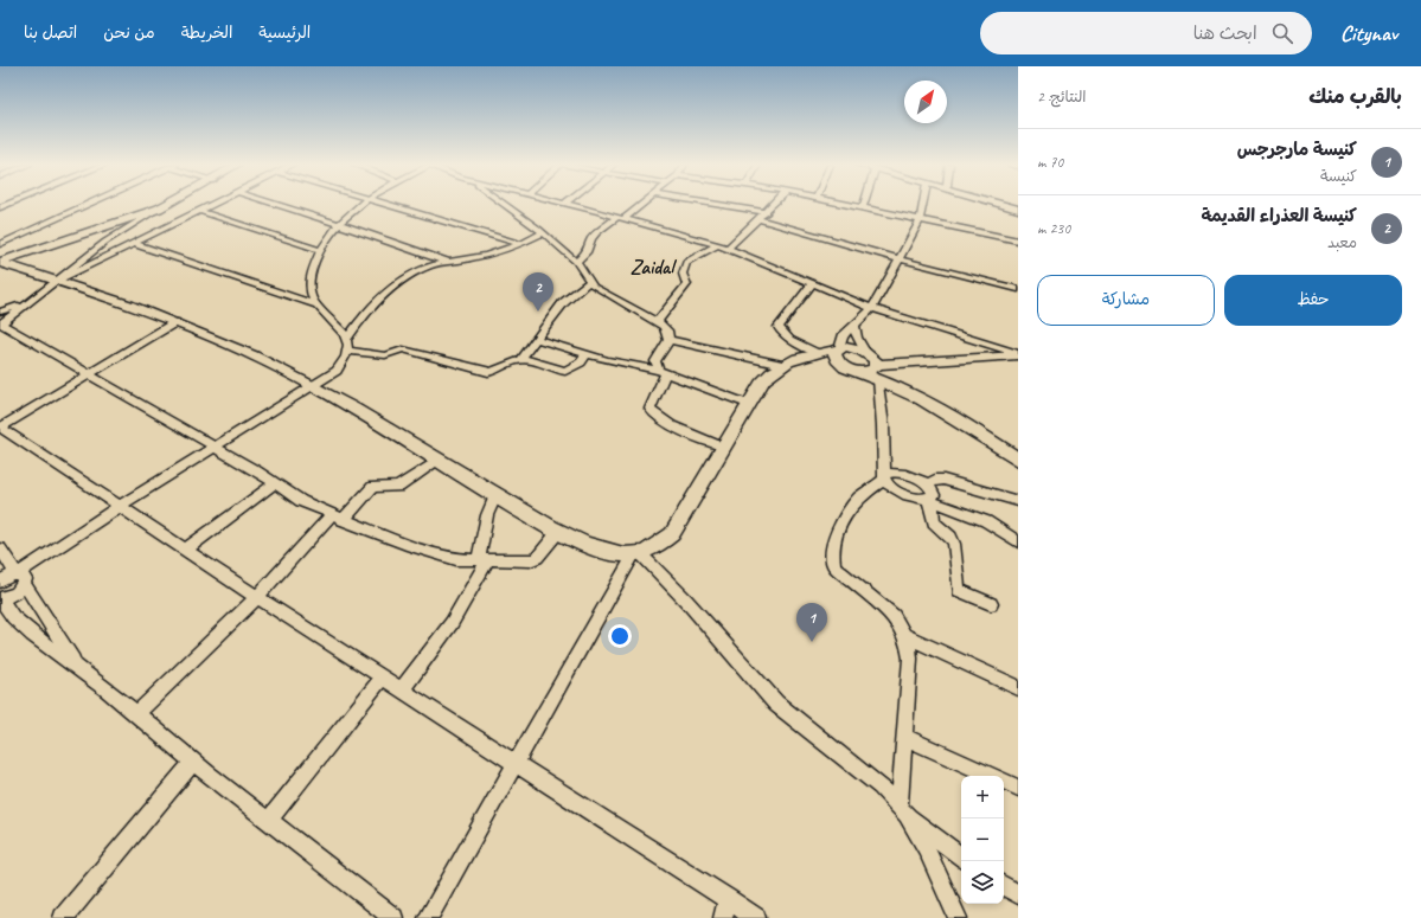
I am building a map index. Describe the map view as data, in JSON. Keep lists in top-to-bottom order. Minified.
{"districts":["Zaidal"],"north":"top right","page":{"header":"Citynav","search":"ابحث هنا","nav":["الرئيسية","الخريطة","من نحن","اتصل بنا"],"heading":["بالقرب منك","النتائج: 2"],"list":[{"mark":"1","name":"كنيسة مارجرجس","note":"كنيسة","value":"70 m"},{"mark":"2","name":"كنيسة العذراء القديمة","note":"معبد","value":"230 m"}],"buttons":["حفظ","مشاركة"],"pins":["2","1"],"map_buttons":["+","−"]}}
